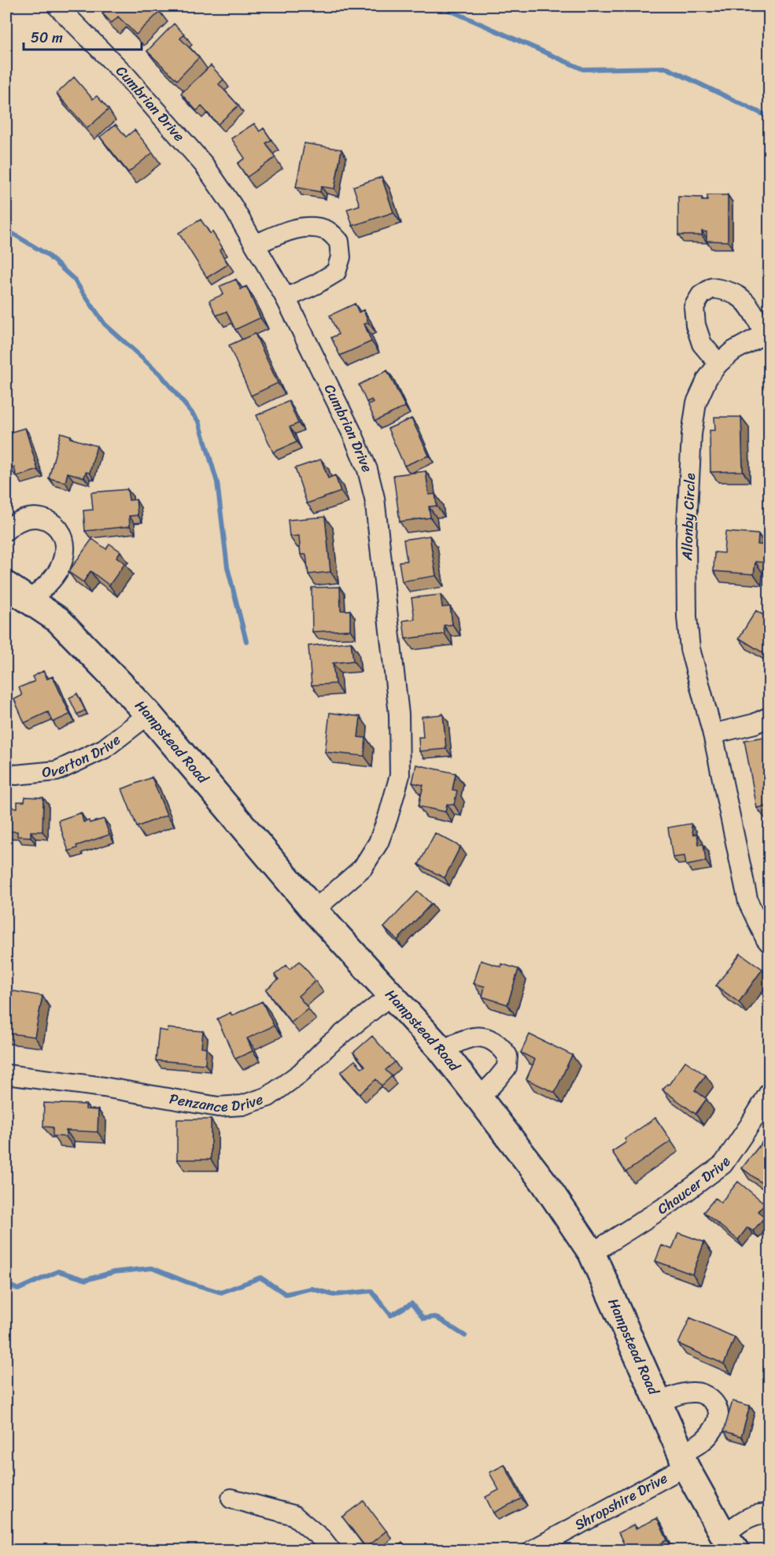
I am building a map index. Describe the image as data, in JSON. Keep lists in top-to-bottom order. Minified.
{"streets":{"street":["Cumbrian Drive","Allonby Circle","Hampstead Road","Overton Drive","Penzance Drive","Chaucer Drive","Shropshire Drive"]},"crossings":[["Cumbrian Drive","Hampstead Road"],["Hampstead Road","Overton Drive"],["Hampstead Road","Penzance Drive"],["Hampstead Road","Chaucer Drive"],["Hampstead Road","Shropshire Drive"]],"scale_bar":"50 m"}
